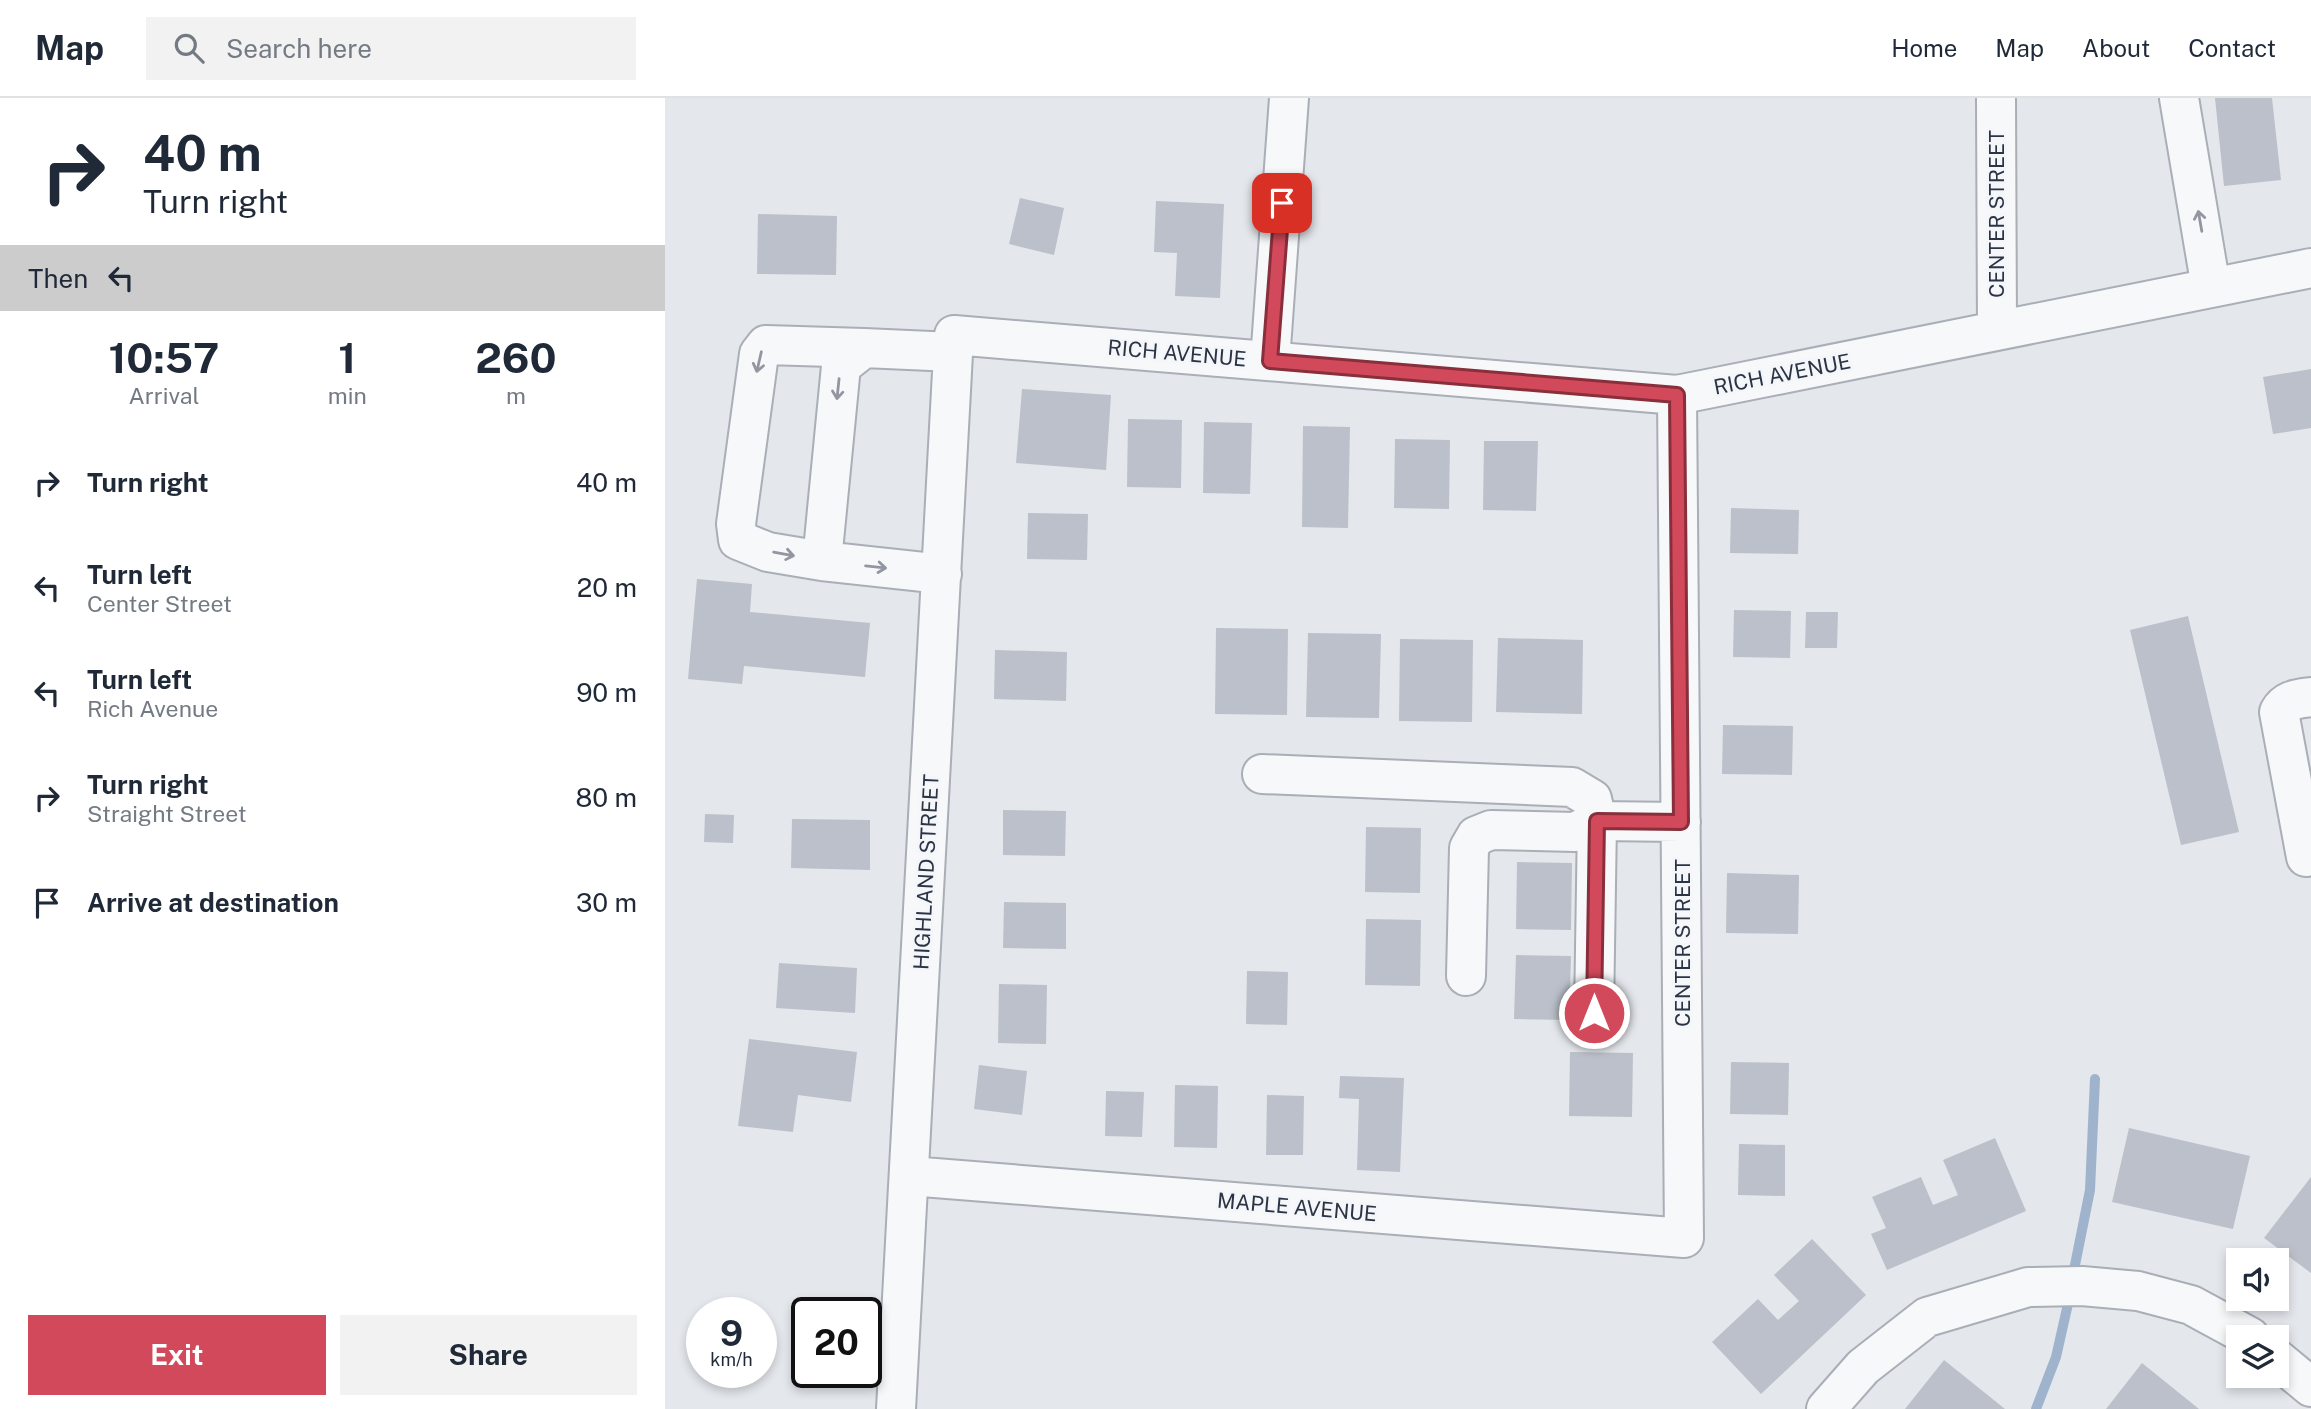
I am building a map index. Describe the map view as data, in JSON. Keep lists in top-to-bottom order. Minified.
{"streets":{"street":["CENTER STREET","RICH AVENUE","HIGHLAND STREET","MAPLE AVENUE"]},"crossings":[["CENTER STREET","RICH AVENUE"],["CENTER STREET","MAPLE AVENUE"],["RICH AVENUE","HIGHLAND STREET"],["HIGHLAND STREET","MAPLE AVENUE"]],"page":{"header":"Map","search":"Search here","nav":["Home","Map","About","Contact"],"turn":["40 m","Turn right"],"then":"Then","eta":["10:57","Arrival","1","min","260","m"],"list":[{"name":"Turn right","value":"40 m"},{"name":"Turn left","note":"Center Street","value":"20 m"},{"name":"Turn left","note":"Rich Avenue","value":"90 m"},{"name":"Turn right","note":"Straight Street","value":"80 m"},{"name":"Arrive at destination","value":"30 m"}],"speed":"9 km/h","limit":"20","buttons":["Exit","Share"]}}
